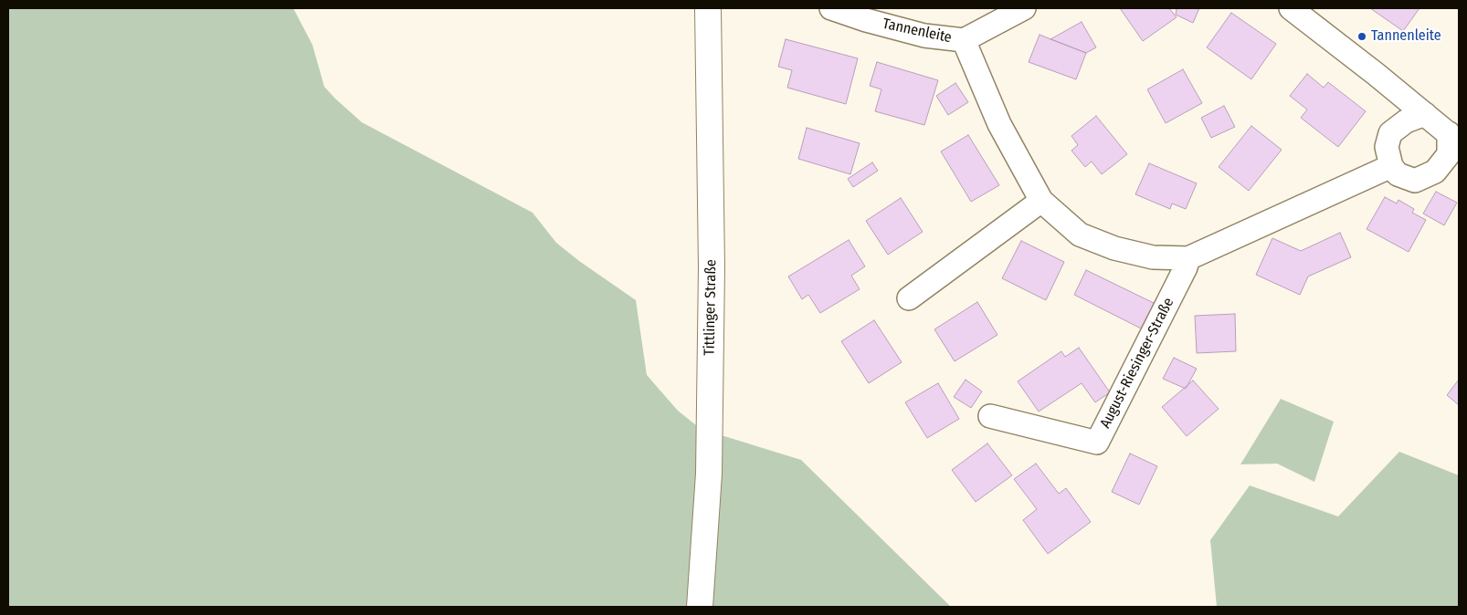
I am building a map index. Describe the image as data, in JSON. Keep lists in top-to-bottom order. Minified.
{"streets":{"street":["Tannenleite","Tittlinger Straße","August-Riesinger-Straße"]},"places":["Tannenleite"]}
